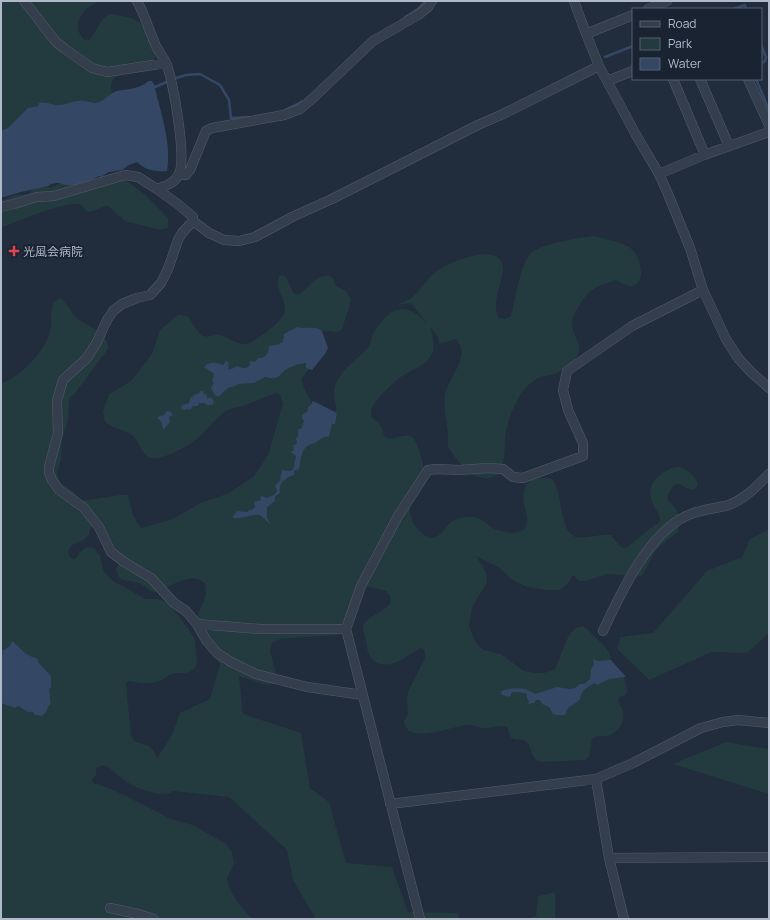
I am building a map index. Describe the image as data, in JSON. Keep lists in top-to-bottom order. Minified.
{"places":{"health":["光風会病院"]},"legend":["Road","Park","Water"]}
